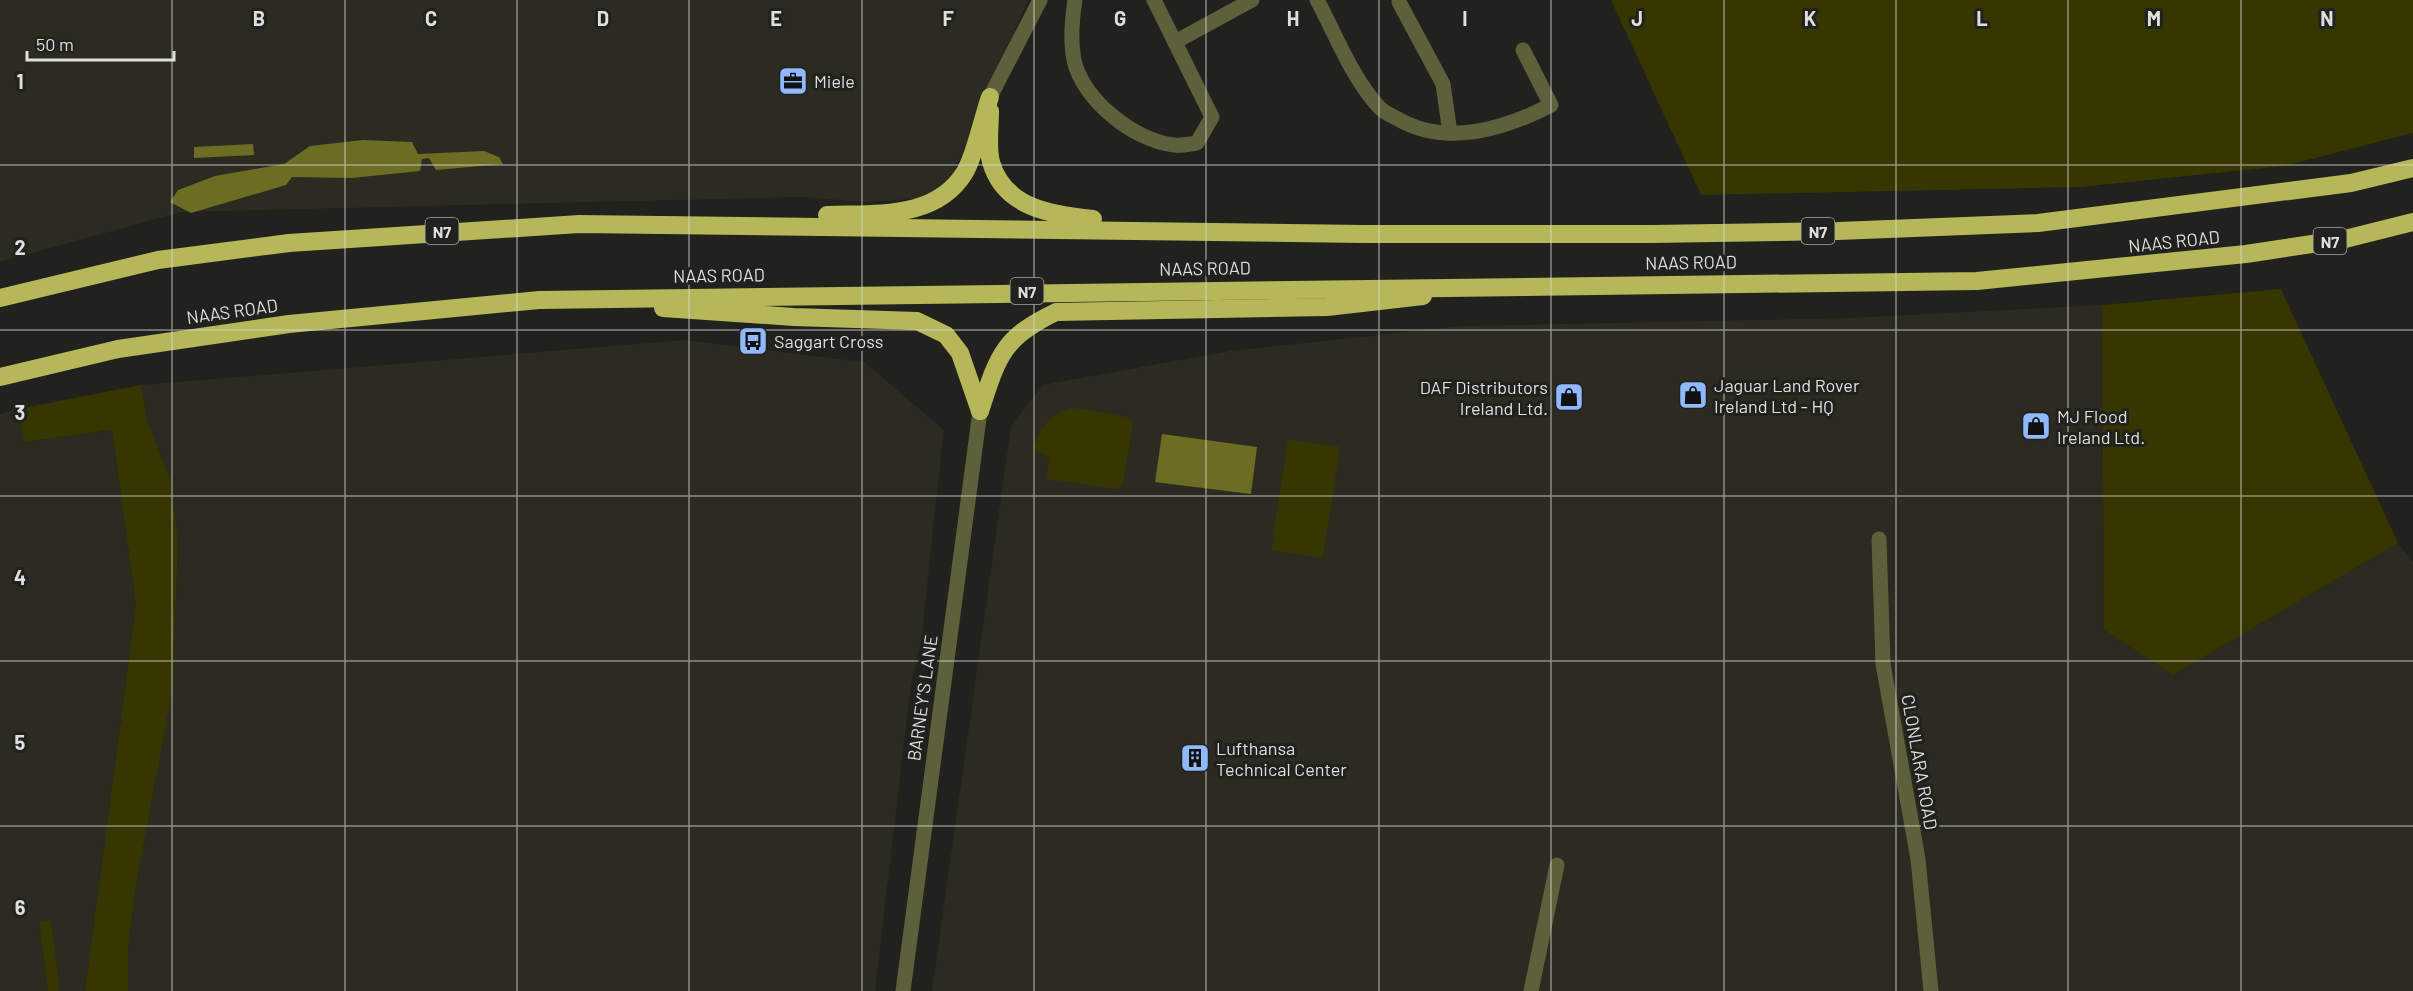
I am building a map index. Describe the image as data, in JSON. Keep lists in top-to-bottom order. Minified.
{"streets":{"highway":["N7","NAAS ROAD"],"street":["BARNEY'S LANE","CLONLARA ROAD"]},"crossings":[["N7","NAAS ROAD"],["N7","BARNEY'S LANE"]],"places":{"office":["Miele"],"bus stop":["Saggart Cross"],"shop":["Jaguar Land Rover Ireland Ltd - HQ","DAF Distributors Ireland Ltd.","MJ Flood Ireland Ltd."],"building":["Lufthansa Technical Center"]},"scale_bar":"50 m","grid":{"columns":["B","C","D","E","F","G","H","I","J","K","L","M","N"],"rows":["1","2","3","4","5","6"]}}
